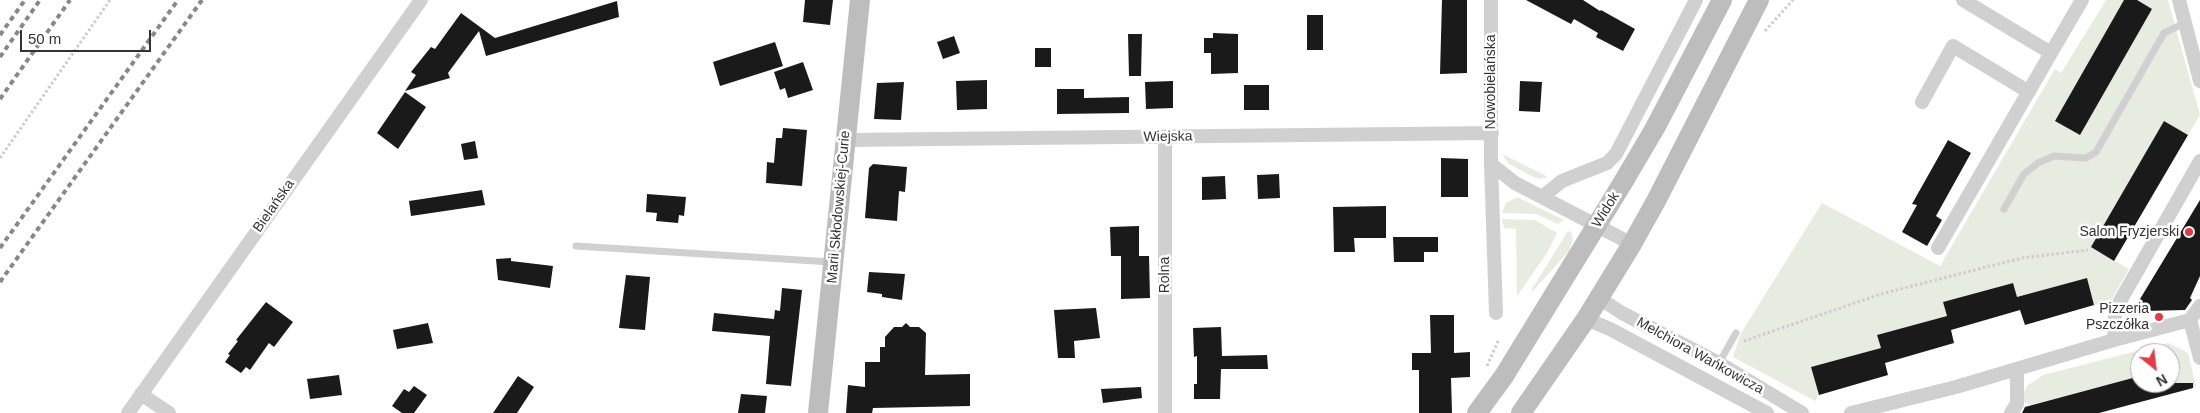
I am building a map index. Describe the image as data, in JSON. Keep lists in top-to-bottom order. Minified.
{"streets":{"main road":["Marii Skłodowskiej-Curie","Widok"],"street":["Nowobielańska","Wiejska","Bielańska","Rolna","Melchiora Wańkowicza"]},"crossings":[["Nowobielańska","Wiejska"],["Wiejska","Marii Skłodowskiej-Curie"],["Wiejska","Rolna"]],"places":["Salon Fryzjerski","Pizzeria Pszczółka"],"scale_bar":"50 m","north":"bottom right"}
